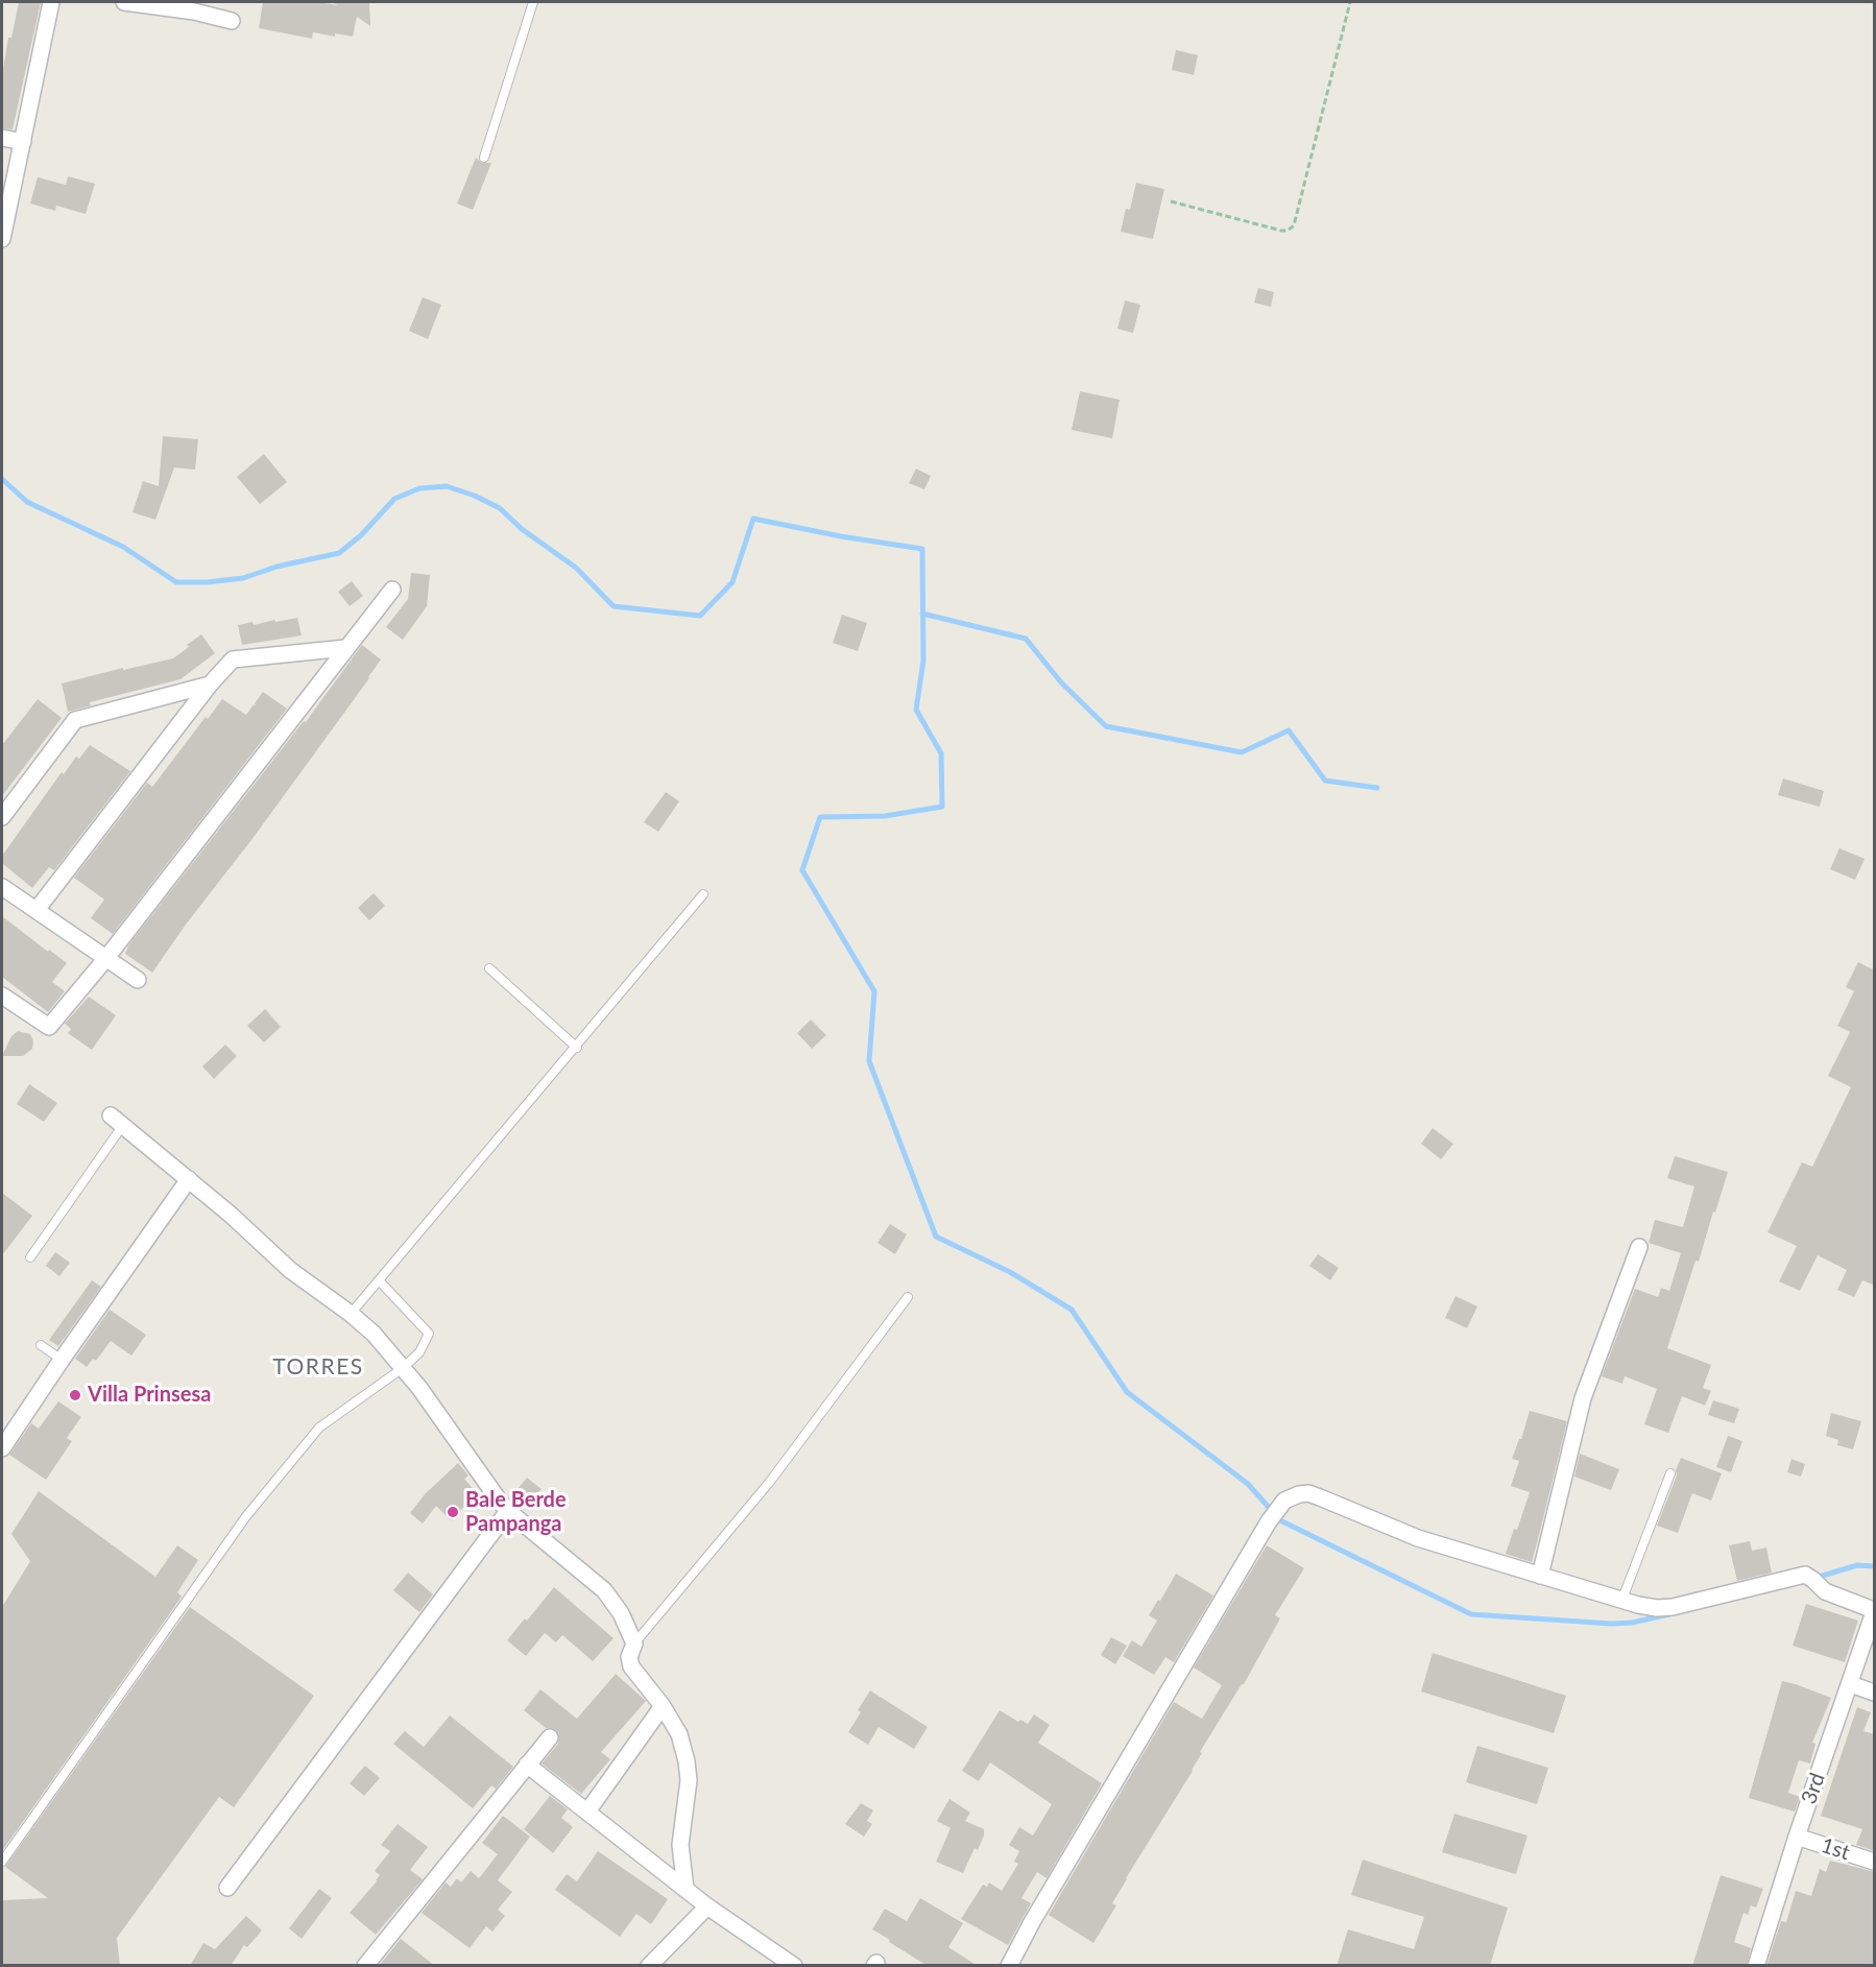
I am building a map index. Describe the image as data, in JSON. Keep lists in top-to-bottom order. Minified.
{"streets":{"street":["3rd","1st"]},"crossings":[["3rd","1st"]],"districts":["TORRES"],"places":["Villa Prinsesa","Bale Berde Pampanga"]}
